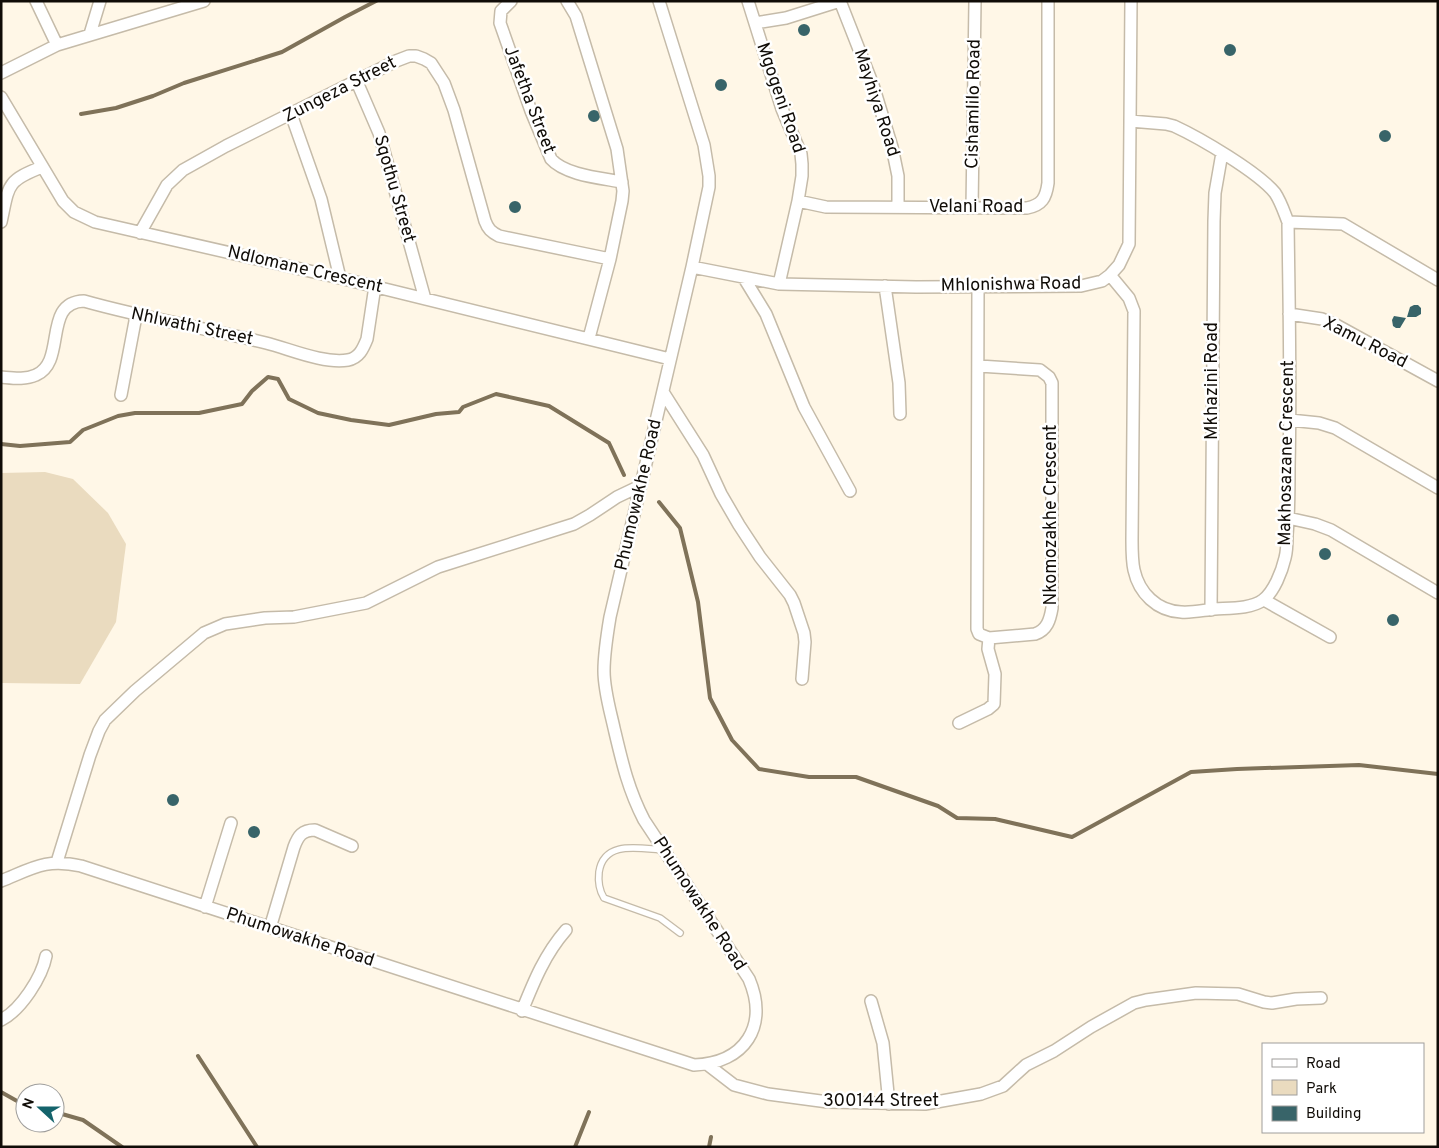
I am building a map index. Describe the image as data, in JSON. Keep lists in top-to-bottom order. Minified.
{"streets":{"street":["Zungeza Street","Mgogeni Road","Jafetha Street","Mayhiya Road","Cishamlilo Road","Sqothu Street","Velani Road","Ndlomane Crescent","Mhlonishwa Road","Nhlwathi Street","Xamu Road","Mkhazini Road","Makhosazane Crescent","Phumowakhe Road","Nkomozakhe Crescent","300144 Street"]},"crossings":[["Zungeza Street","Sqothu Street"],["Zungeza Street","Ndlomane Crescent"],["Mgogeni Road","Velani Road"],["Mgogeni Road","Mhlonishwa Road"],["Mayhiya Road","Velani Road"],["Cishamlilo Road","Velani Road"],["Sqothu Street","Ndlomane Crescent"],["Ndlomane Crescent","Nhlwathi Street"],["Ndlomane Crescent","Phumowakhe Road"],["Mhlonishwa Road","Phumowakhe Road"],["Xamu Road","Makhosazane Crescent"],["Mkhazini Road","Makhosazane Crescent"],["Phumowakhe Road","300144 Street"]],"legend":["Road","Park","Building"],"north":"left"}
